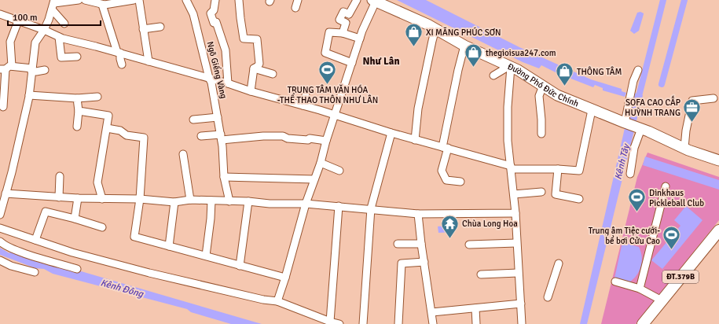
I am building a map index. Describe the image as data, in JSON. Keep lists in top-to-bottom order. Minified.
{"streets":{"main road":["Đường Phó Đức Chính","ĐT.379B"],"street":["Ngõ Giếng Vàng"]},"districts":["Như Lân"],"water":["Kênh Tây","Kênh Đông"],"places":{"shop":["XI MĂNG PHÚC SƠN","thegioisua247.com","THÔNG TÂM"],"sports":["TRUNG TÂM VĂN HÓA -THỂ THAO THÔN NHƯ LÂN","Dinkhaus Pickleball Club","Trung âm Tiệc cưới- bể bơi Cửu Cao"],"office":["SOFA CAO CẤP HUỲNH TRANG"],"temple":["Chùa Long Hoa"]},"scale_bar":"100 m"}
